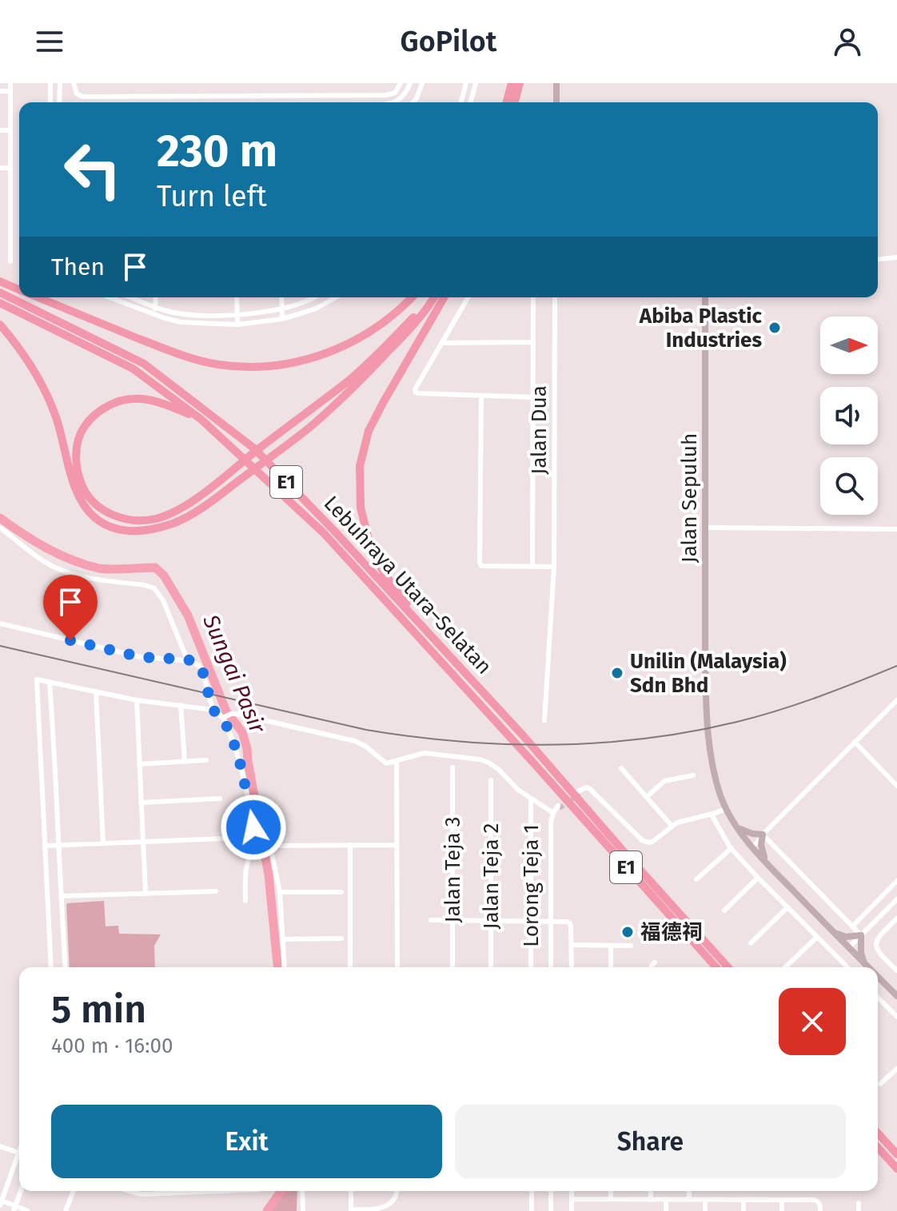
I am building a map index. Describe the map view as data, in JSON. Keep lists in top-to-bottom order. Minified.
{"streets":{"highway":["E1","Lebuhraya Utara–Selatan"],"main road":["Jalan Sepuluh"],"street":["Jalan Dua","Jalan Teja 3","Jalan Teja 2","Lorong Teja 1"]},"water":["Sungai Pasir"],"places":["Abiba Plastic Industries","Unilin (Malaysia) Sdn Bhd","福德祠"],"north":"right","page":{"header":"GoPilot","turn":["230 m","Turn left"],"then":"Then","heading":["5 min","400 m · 16:00"],"buttons":["Exit","Share"]}}
